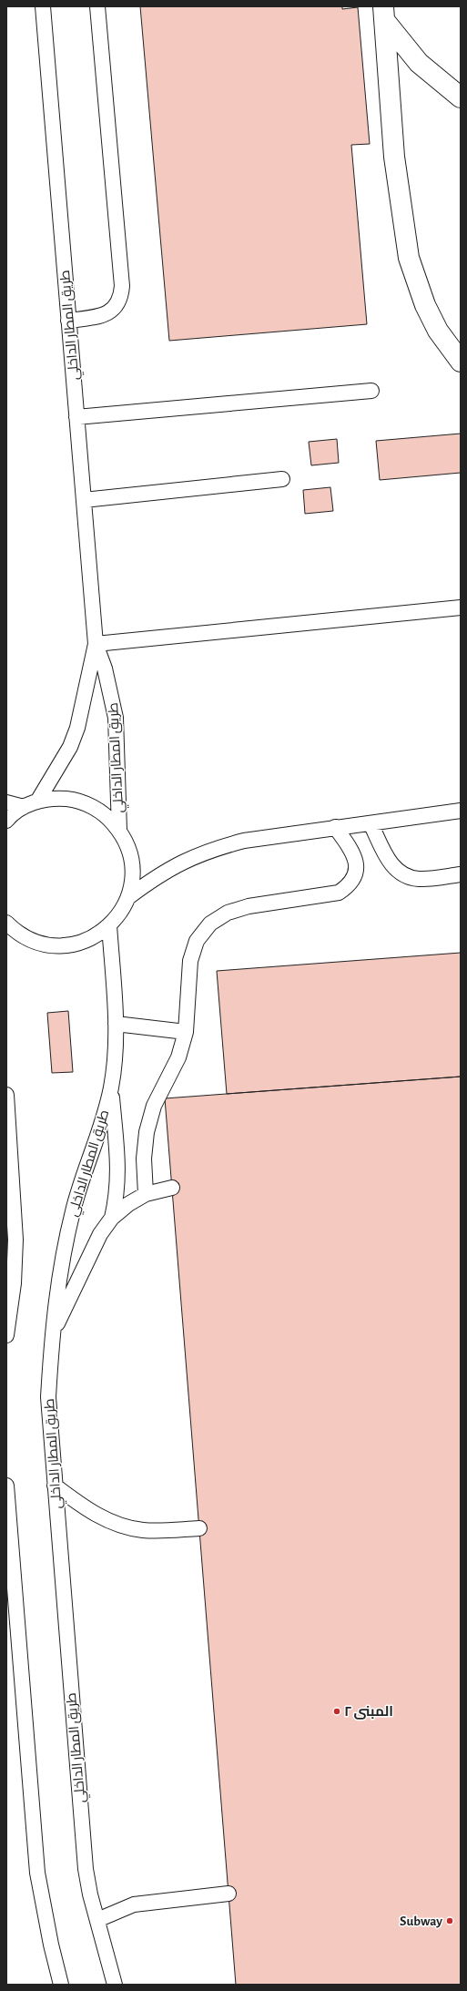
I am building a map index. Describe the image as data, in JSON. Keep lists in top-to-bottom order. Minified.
{"streets":{"lane":["طريق المطار الداخلي"]},"places":["المبنى ٢","Subway"]}
